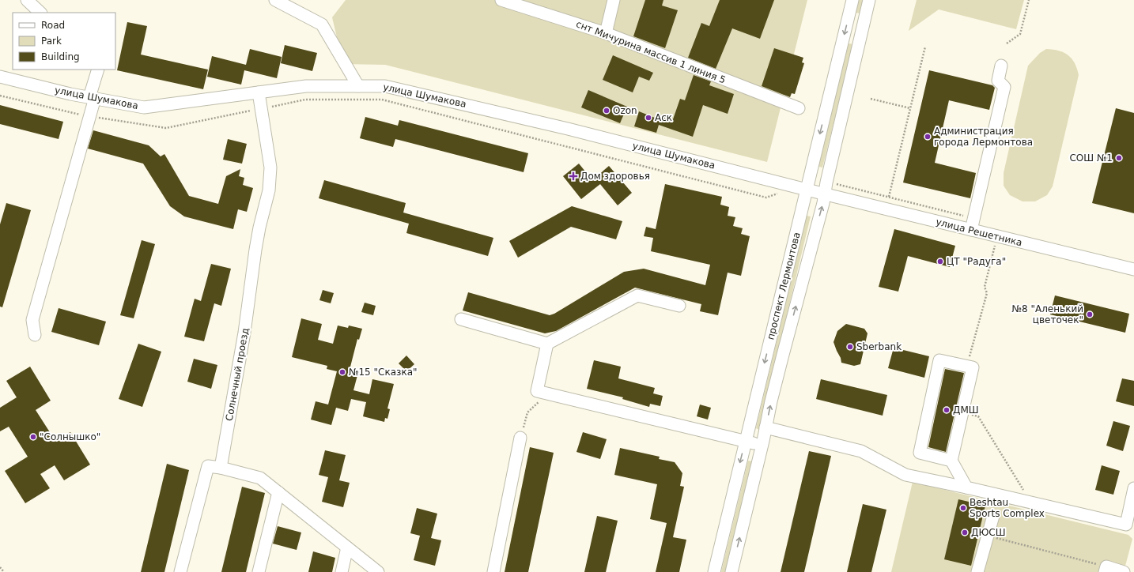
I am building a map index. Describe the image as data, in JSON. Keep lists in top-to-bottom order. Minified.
{"streets":{"street":["снт Мичурина массив 1 линия 5","улица Шумакова","улица Решетника","проспект Лермонтова","Солнечный проезд"]},"crossings":[["улица Шумакова","улица Решетника"],["улица Шумакова","проспект Лермонтова"],["улица Шумакова","Солнечный проезд"],["улица Решетника","проспект Лермонтова"]],"places":{"other":["Ozon","Аск","Администрация города Лермонтова","СОШ №1","ЦТ \"Радуга\"","№8 \"Аленький цветочек\"","Sberbank","№15 \"Сказка\"","ДМШ","\"Солнышко\"","Beshtau Sports Complex","ДЮСШ"],"health":["Дом здоровья"]},"legend":["Road","Park","Building"]}
